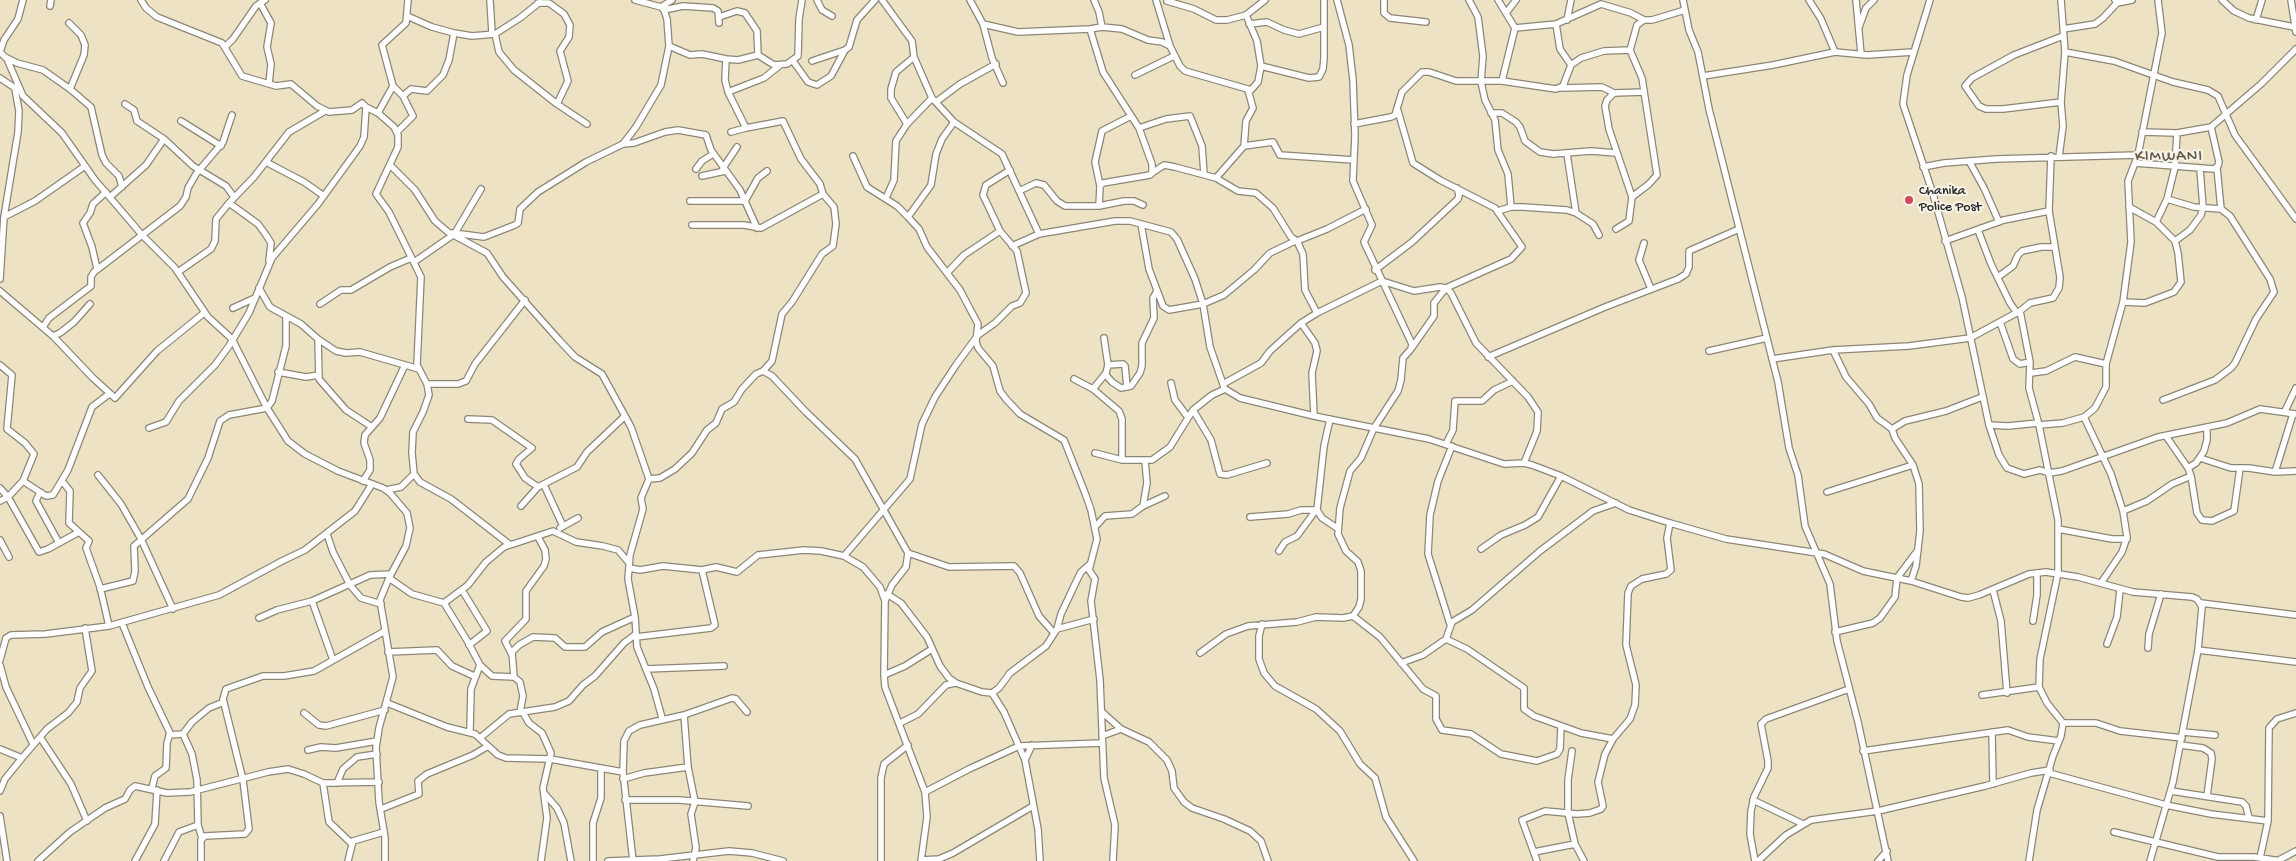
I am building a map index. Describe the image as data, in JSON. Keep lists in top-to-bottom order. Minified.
{"districts":["KIMWANI"],"places":["Chanika Police Post"]}
